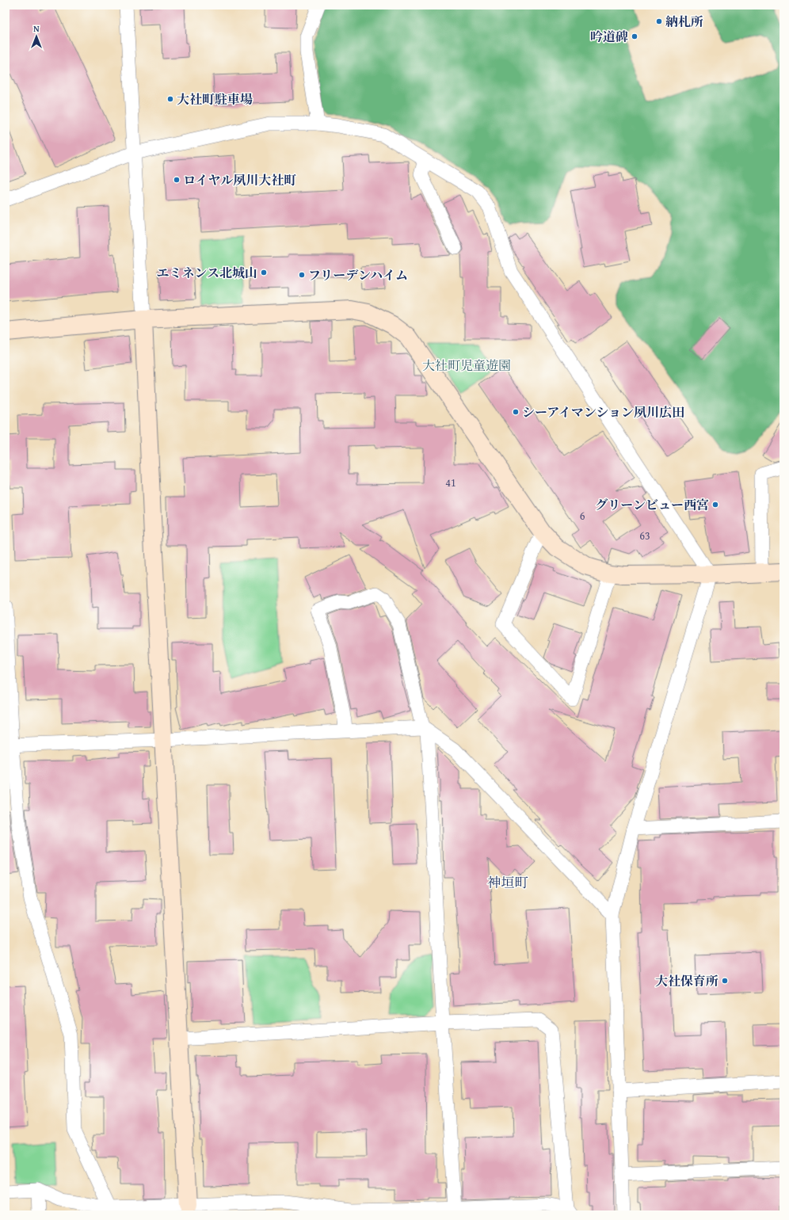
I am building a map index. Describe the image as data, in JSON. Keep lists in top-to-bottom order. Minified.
{"districts":["神垣町"],"parks":["大社町児童遊園"],"places":["納札所","吟道碑","大社町駐車場","ロイヤル夙川大社町","エミネンス北城山","フリーデンハイム","シーアイマンション夙川広田","グリーンビュー西宮","大社保育所"],"house_numbers":["41","6","63"],"north":"top"}
